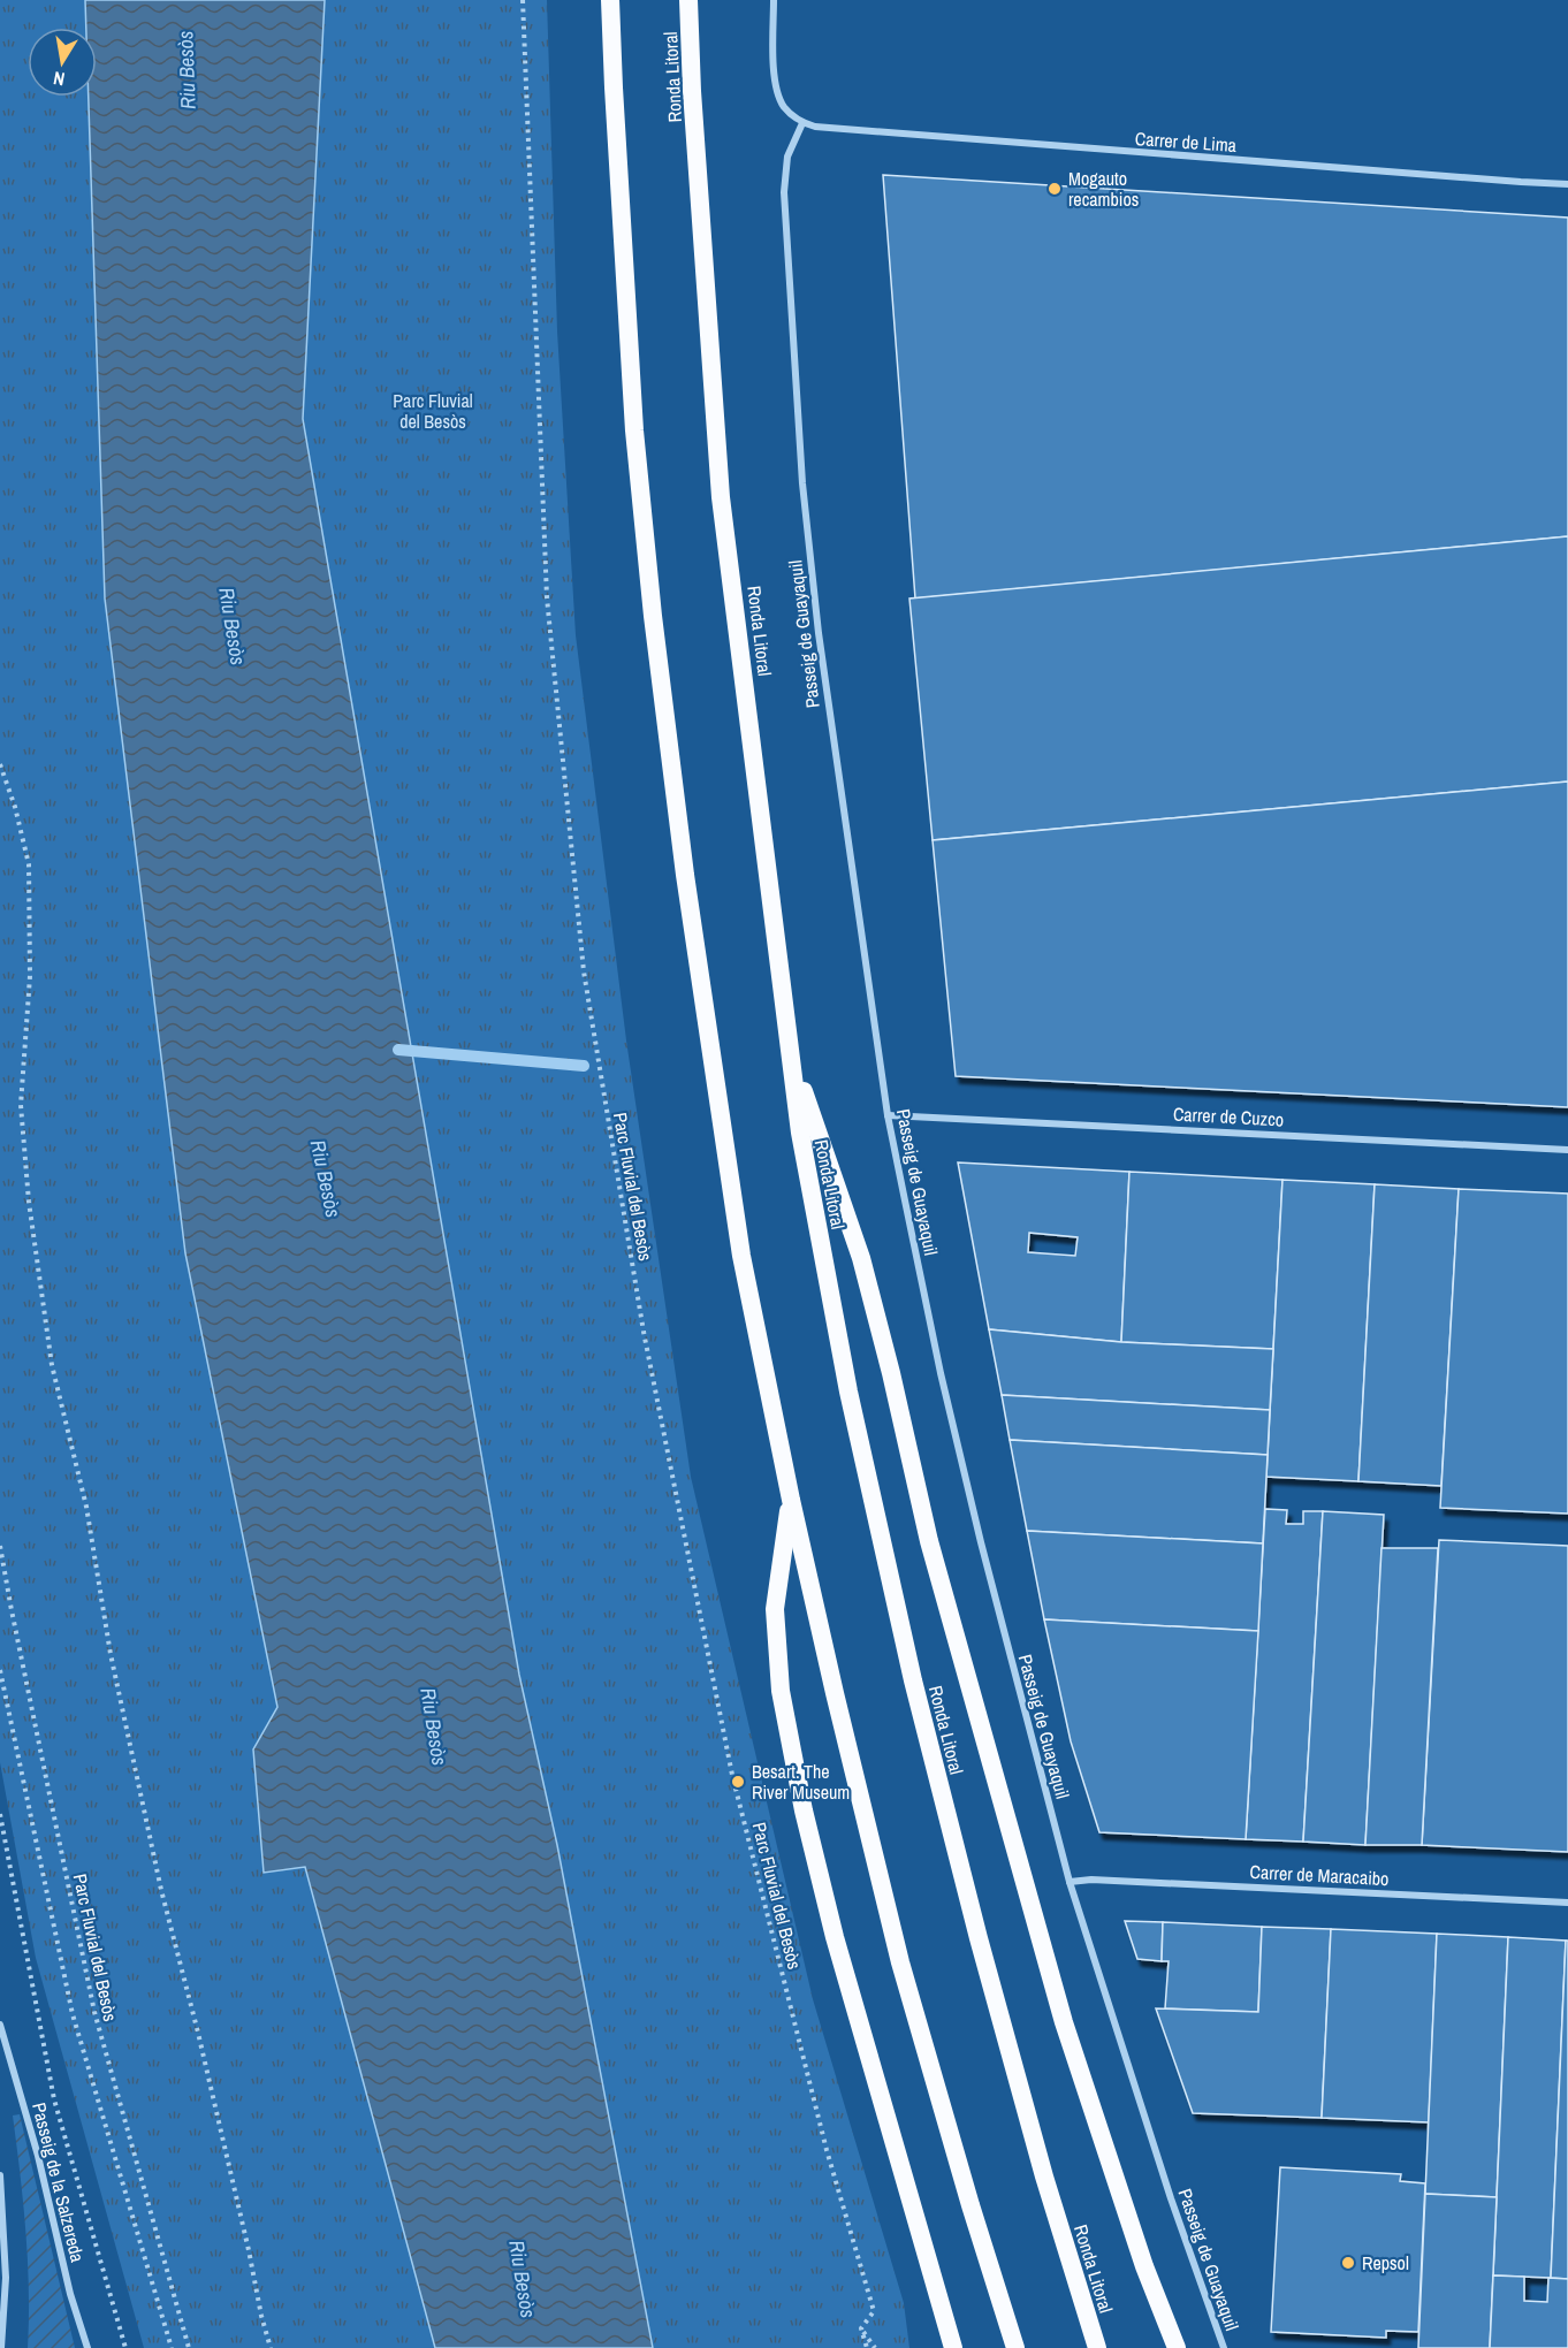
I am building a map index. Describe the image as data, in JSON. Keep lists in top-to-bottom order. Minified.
{"streets":{"highway":["Ronda Litoral"],"street":["Carrer de Lima","Passeig de Guayaquil","Carrer de Cuzco","Carrer de Maracaibo","Passeig de la Salzereda"],"path":["Parc Fluvial del Besòs"]},"crossings":[["Carrer de Lima","Passeig de Guayaquil"],["Passeig de Guayaquil","Carrer de Cuzco"],["Passeig de Guayaquil","Carrer de Maracaibo"]],"water":["Riu Besòs"],"parks":["Parc Fluvial del Besòs"],"places":["Mogauto recambios","Besart. The River Museum","Repsol"],"north":"bottom"}
